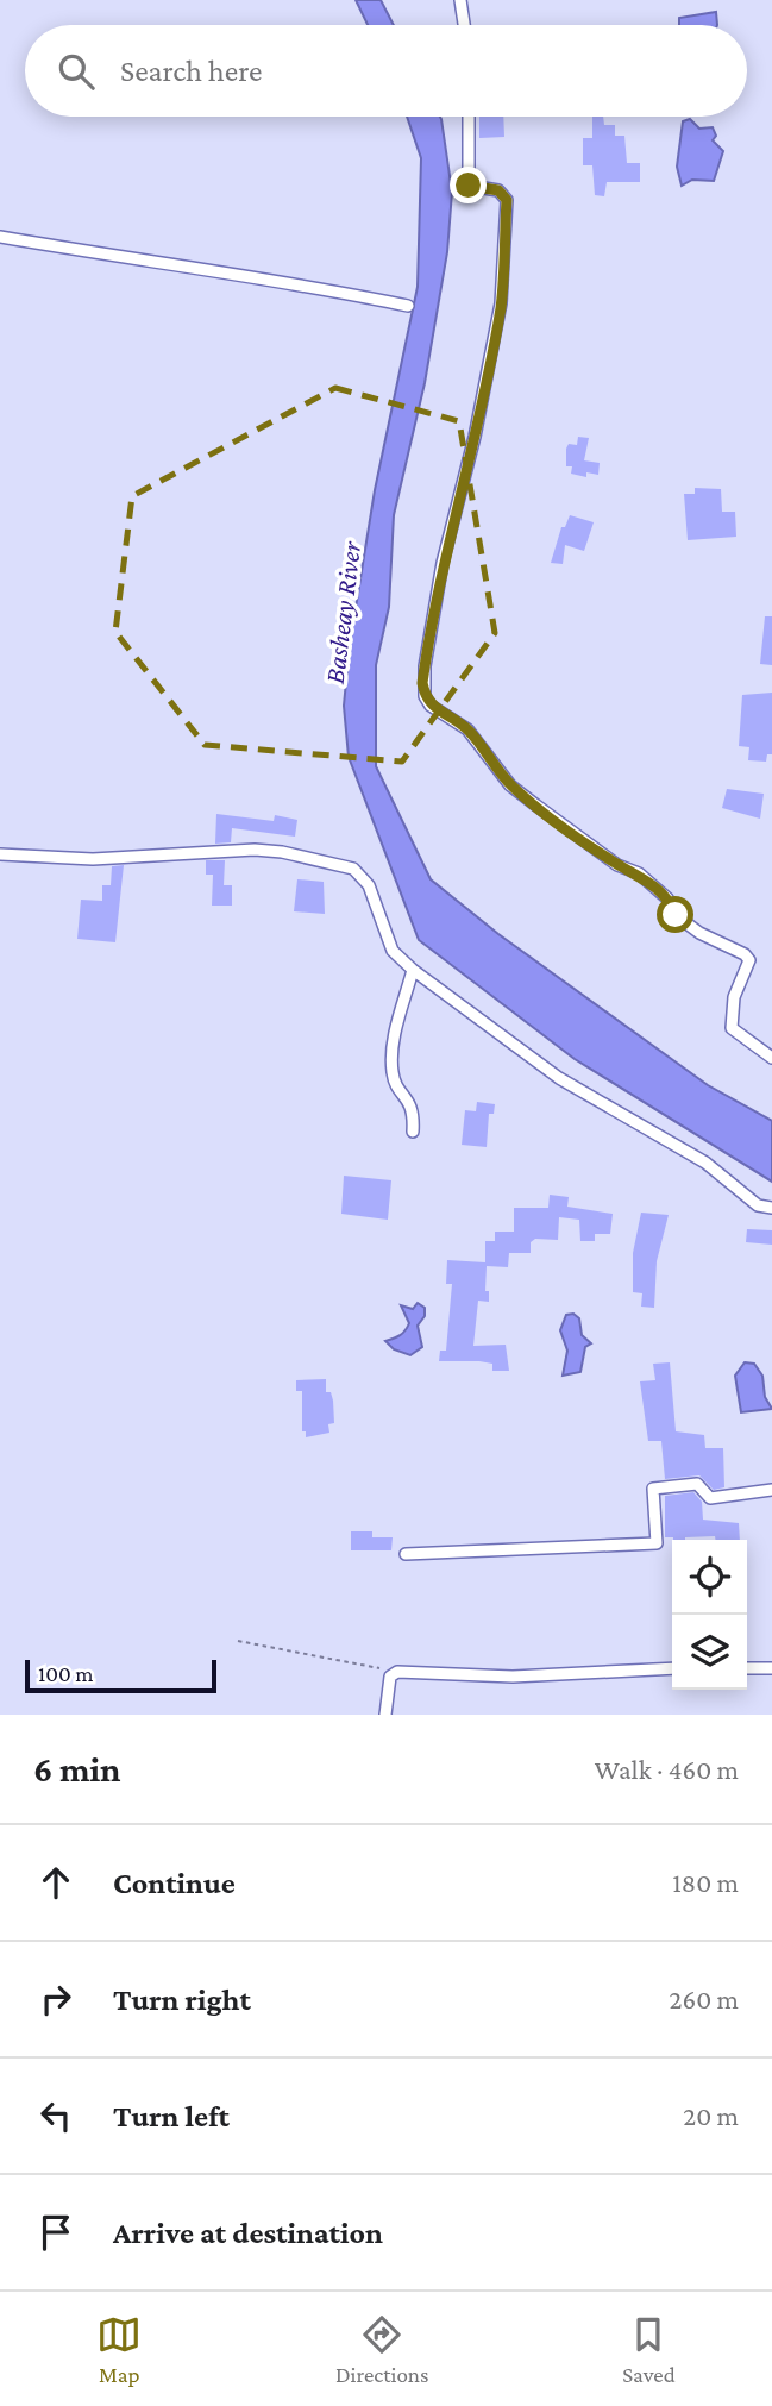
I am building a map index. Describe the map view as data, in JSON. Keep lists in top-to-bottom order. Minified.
{"water":["Basheay River"],"scale_bar":"100 m","page":{"search":"Search here","scale":"100 m","heading":["6 min","Walk · 460 m"],"list":[["Continue","180 m"],["Turn right","260 m"],["Turn left","20 m"],"Arrive at destination"],"nav":["Map","Directions","Saved"]}}
